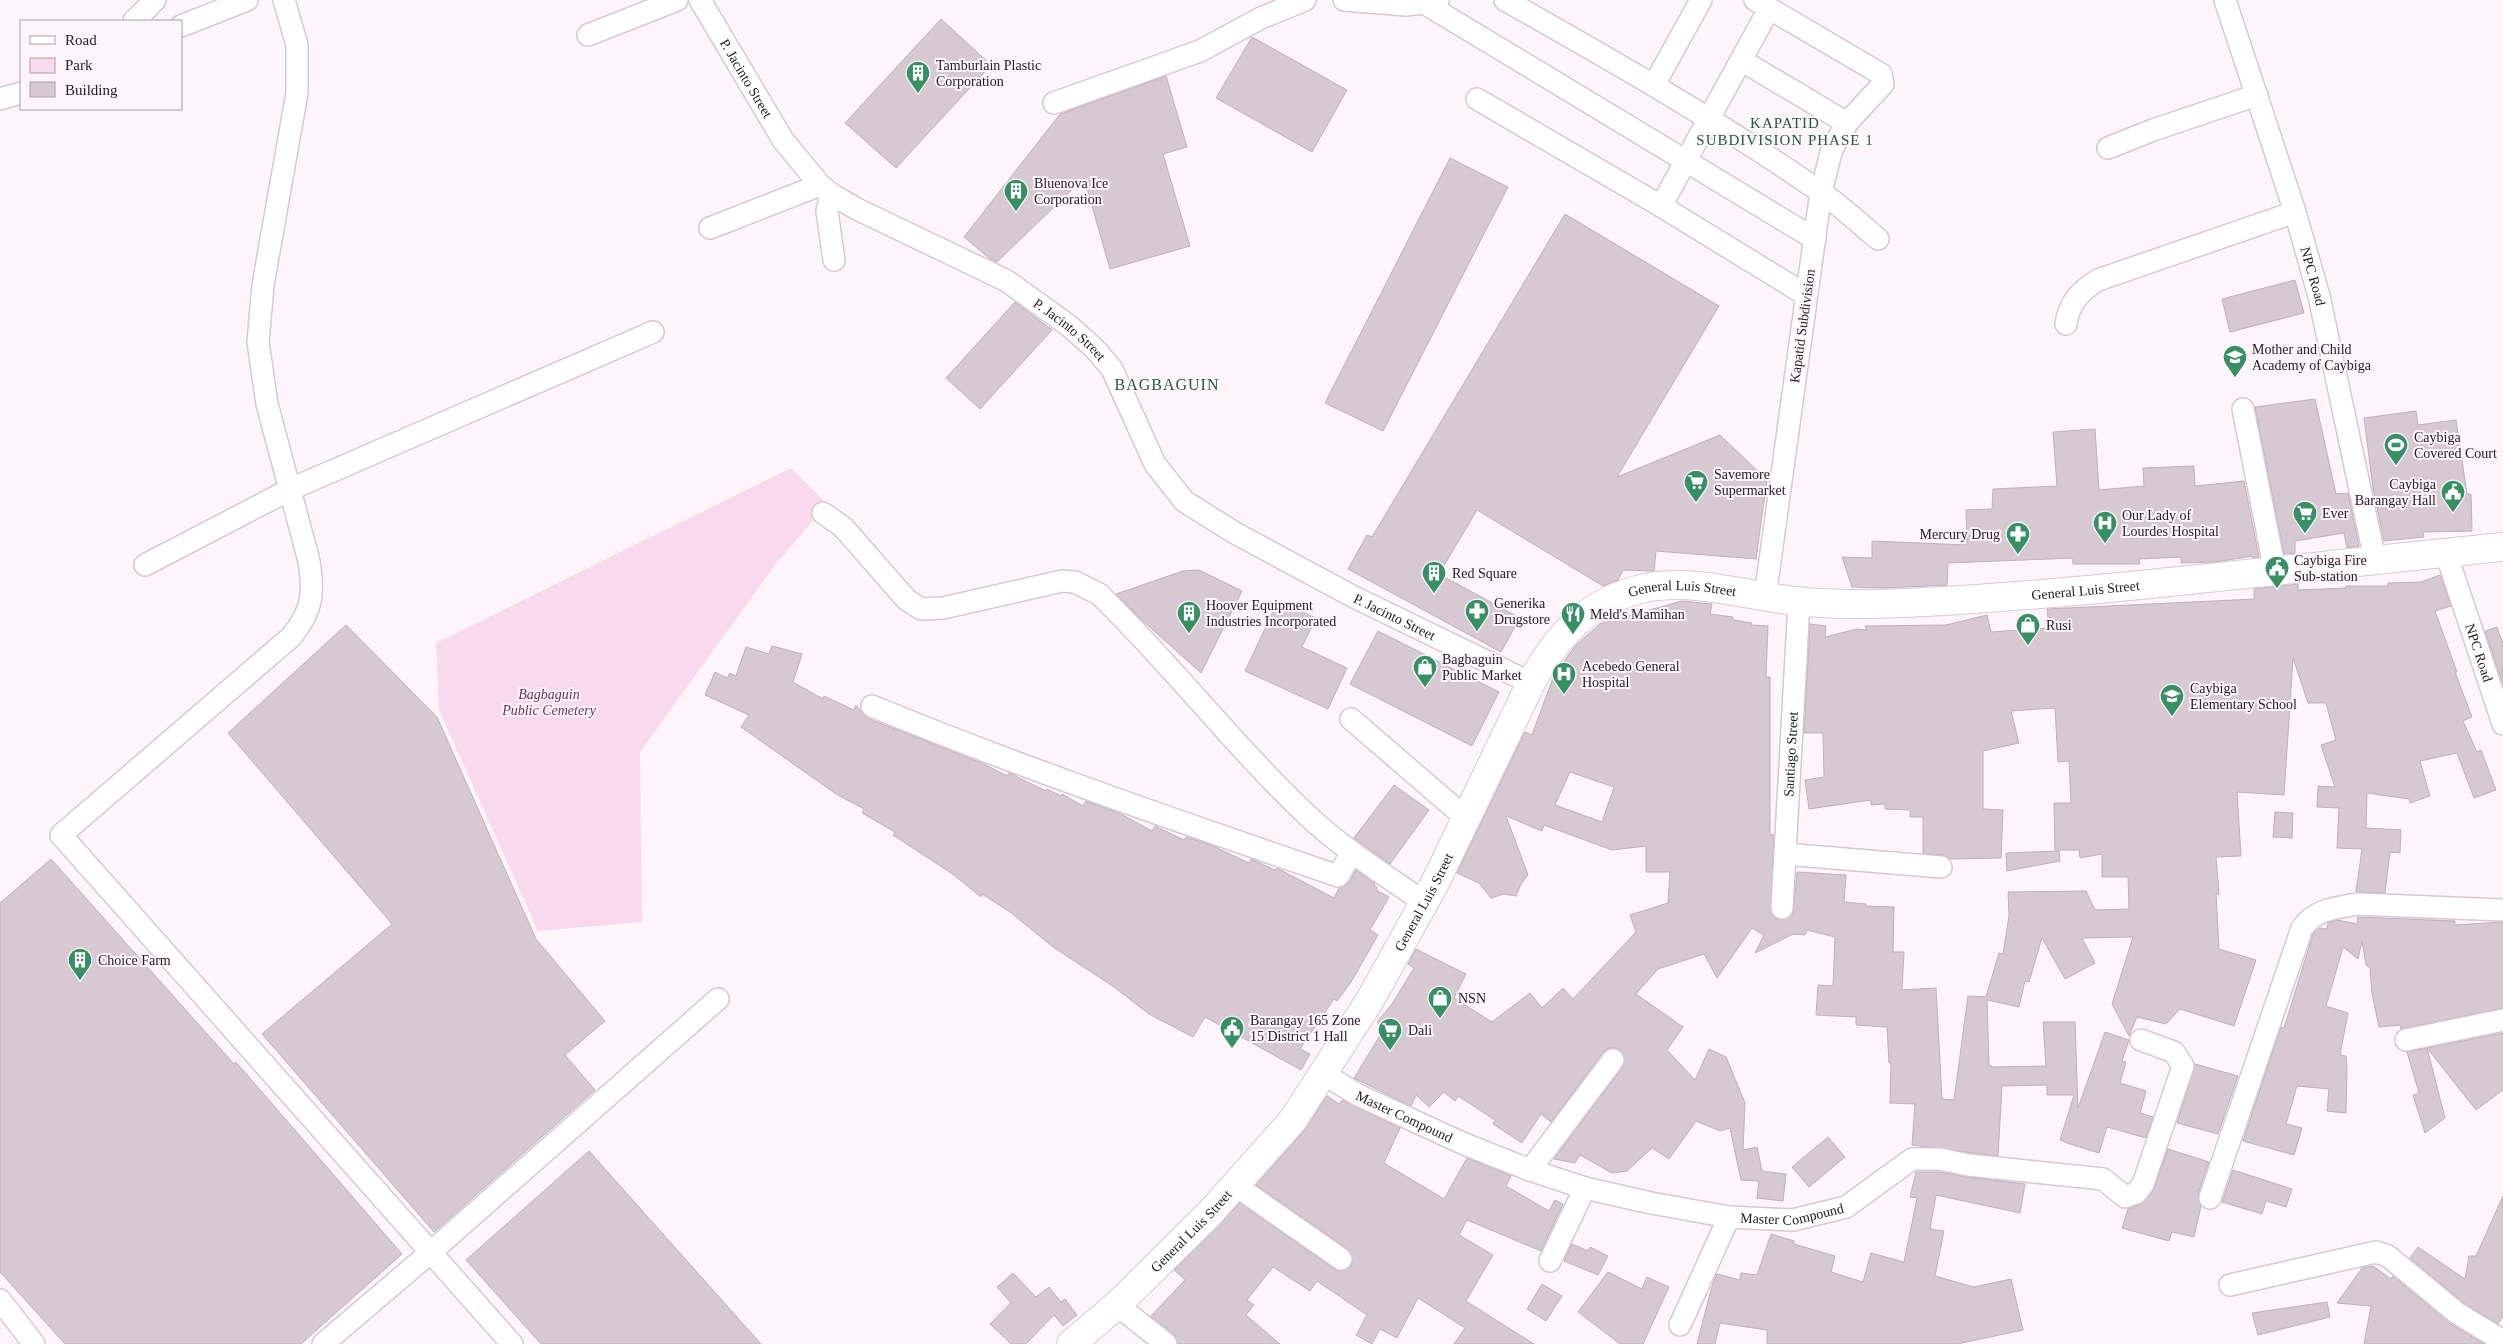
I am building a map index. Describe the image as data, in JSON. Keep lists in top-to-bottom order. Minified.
{"streets":{"main road":["General Luis Street"],"street":["P. Jacinto Street","NPC Road","Kapatid Subdivision","Santiago Street","Master Compound"]},"crossings":[["P. Jacinto Street","General Luis Street"],["NPC Road","General Luis Street"],["Kapatid Subdivision","General Luis Street"],["General Luis Street","Santiago Street"],["General Luis Street","Master Compound"]],"districts":["KAPATID SUBDIVISION PHASE 1","BAGBAGUIN"],"parks":["Bagbaguin Public Cemetery"],"places":{"building":["Tamburlain Plastic Corporation","Bluenova Ice Corporation","Red Square","Hoover Equipment Industries Incorporated","Choice Farm"],"school or university":["Mother and Child Academy of Caybiga","Caybiga Elementary School"],"sports":["Caybiga Covered Court"],"supermarket":["Savemore Supermarket","Ever","Dali"],"public building":["Caybiga Barangay Hall","Caybiga Fire Sub-station","Barangay 165 Zone 15 District 1 Hall"],"hospital":["Our Lady of Lourdes Hospital","Acebedo General Hospital"],"pharmacy":["Mercury Drug","Generika Drugstore"],"restaurant":["Meld's Mamihan"],"shop":["Rusi","Bagbaguin Public Market","NSN"]},"legend":["Road","Park","Building"]}
